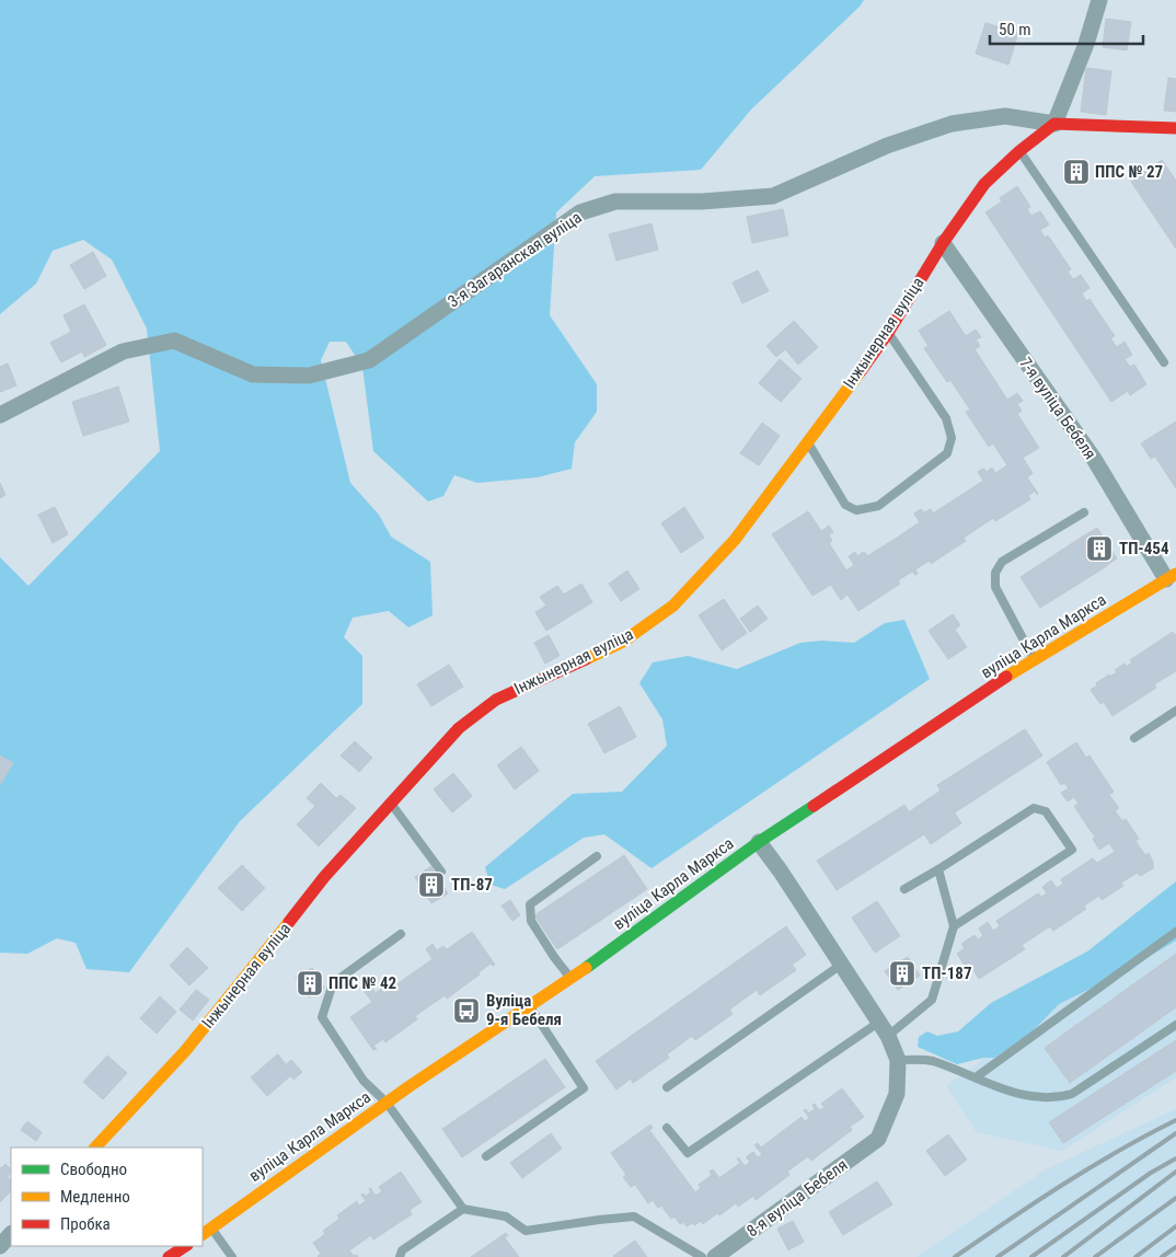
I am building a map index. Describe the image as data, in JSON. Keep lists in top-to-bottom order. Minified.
{"streets":{"street":["3-я Загаранская вуліца","Інжынерная вуліца","7-я вуліца Бебеля","вуліца Карла Маркса","8-я вуліца Бебеля"]},"crossings":[["3-я Загаранская вуліца","Інжынерная вуліца"],["Інжынерная вуліца","7-я вуліца Бебеля"],["7-я вуліца Бебеля","вуліца Карла Маркса"]],"places":{"building":["ППС № 27","ТП-454","ТП-87","ТП-187","ППС № 42"],"bus stop":["Вуліца 9-я Бебеля"]},"legend":["Свободно","Медленно","Пробка"],"scale_bar":"50 m"}
